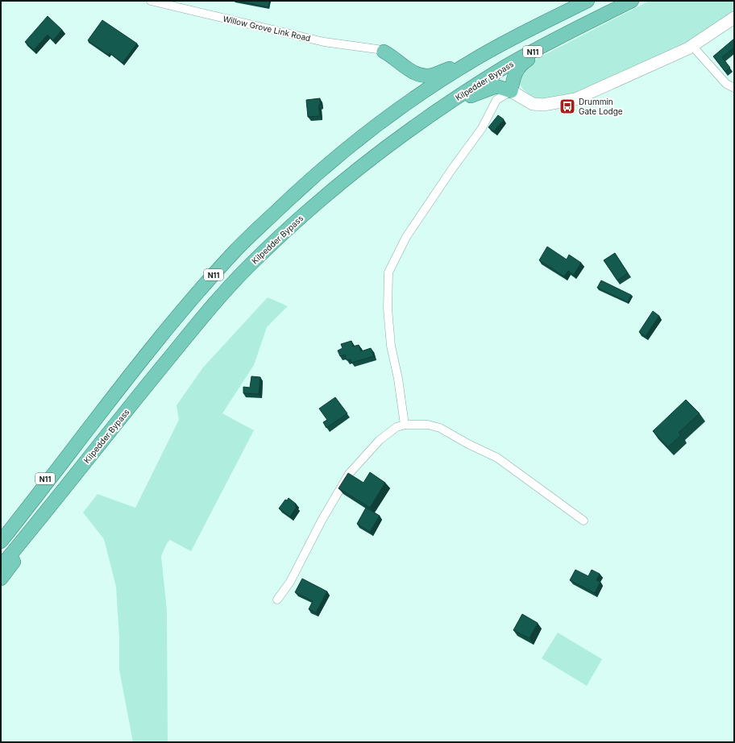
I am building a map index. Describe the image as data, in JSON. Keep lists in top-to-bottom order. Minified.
{"streets":{"highway":["N11","Kilpedder Bypass"],"street":["Willow Grove Link Road"]},"crossings":[["Willow Grove Link Road","N11"],["N11","Kilpedder Bypass"]],"places":{"bus stop":["Drummin Gate Lodge"]}}
